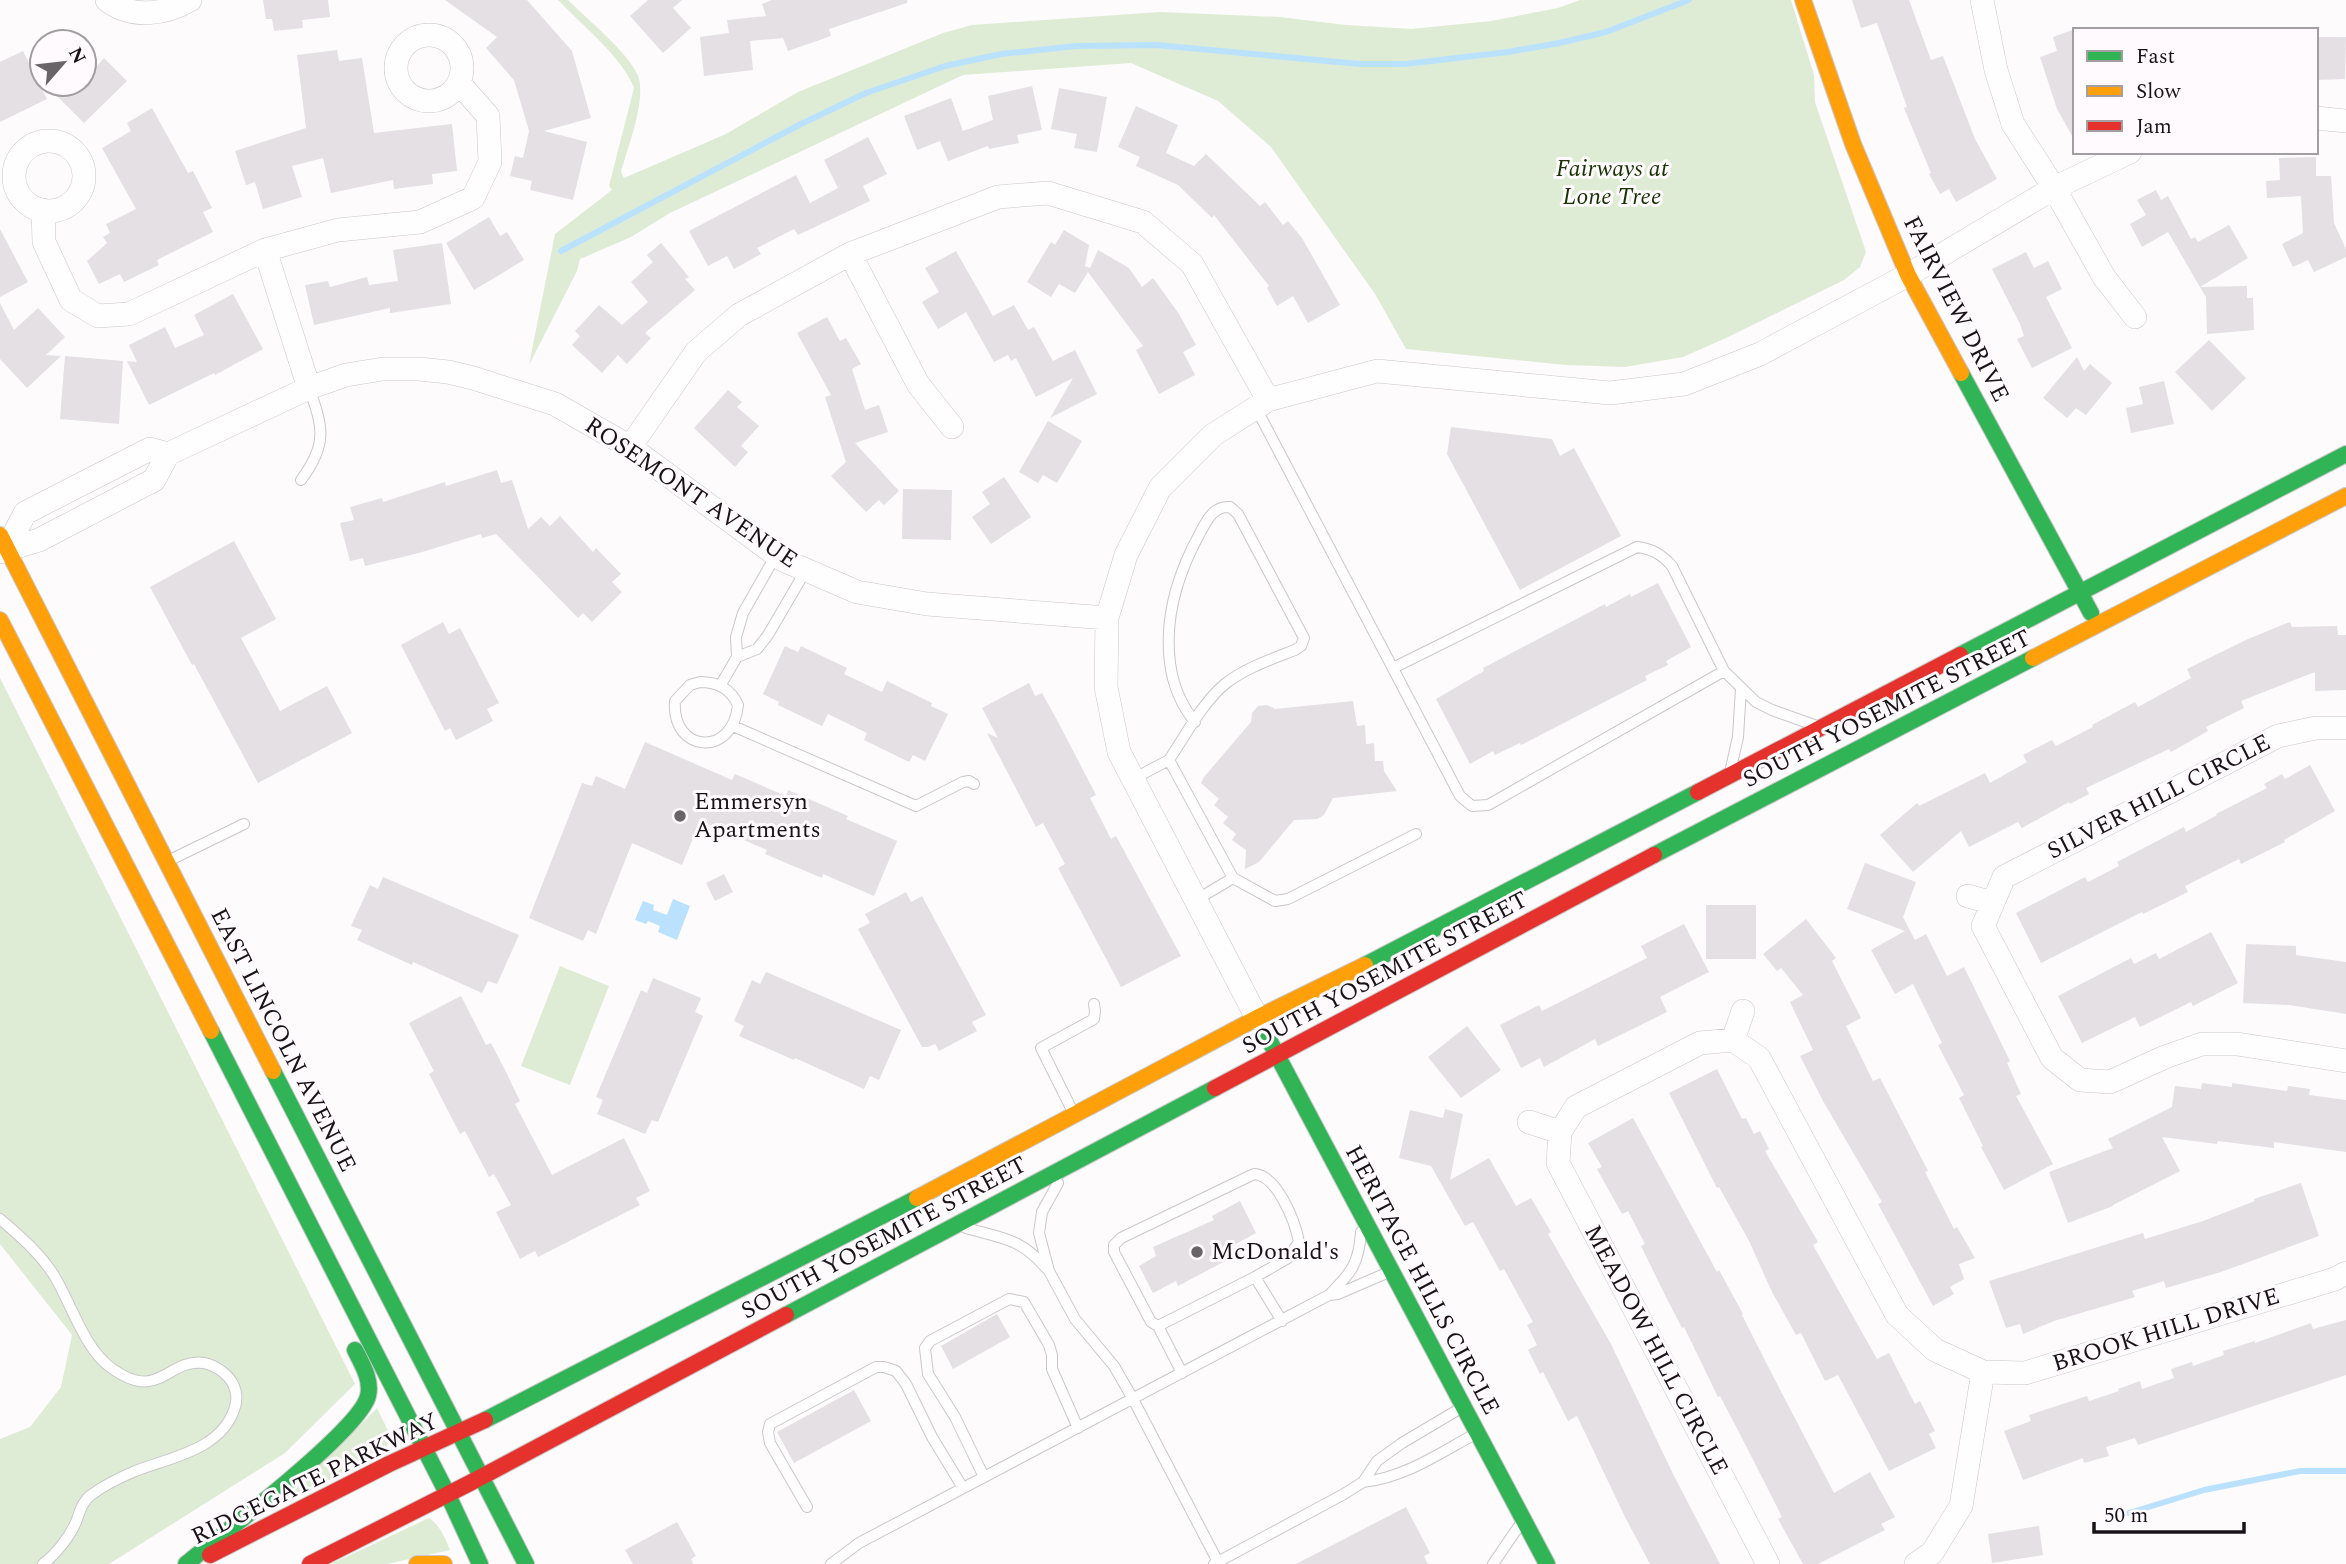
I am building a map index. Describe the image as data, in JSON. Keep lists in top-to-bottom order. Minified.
{"streets":{"main road":["FAIRVIEW DRIVE","SOUTH YOSEMITE STREET","EAST LINCOLN AVENUE","HERITAGE HILLS CIRCLE","RIDGEGATE PARKWAY"],"street":["ROSEMONT AVENUE","SILVER HILL CIRCLE","BROOK HILL DRIVE","MEADOW HILL CIRCLE"]},"crossings":[["FAIRVIEW DRIVE","SOUTH YOSEMITE STREET"],["ROSEMONT AVENUE","EAST LINCOLN AVENUE"],["SOUTH YOSEMITE STREET","EAST LINCOLN AVENUE"],["SOUTH YOSEMITE STREET","HERITAGE HILLS CIRCLE"],["SOUTH YOSEMITE STREET","RIDGEGATE PARKWAY"],["EAST LINCOLN AVENUE","RIDGEGATE PARKWAY"]],"parks":["Fairways at Lone Tree"],"places":["Emmersyn Apartments","McDonald's"],"legend":["Fast","Slow","Jam"],"scale_bar":"50 m","north":"top right"}
